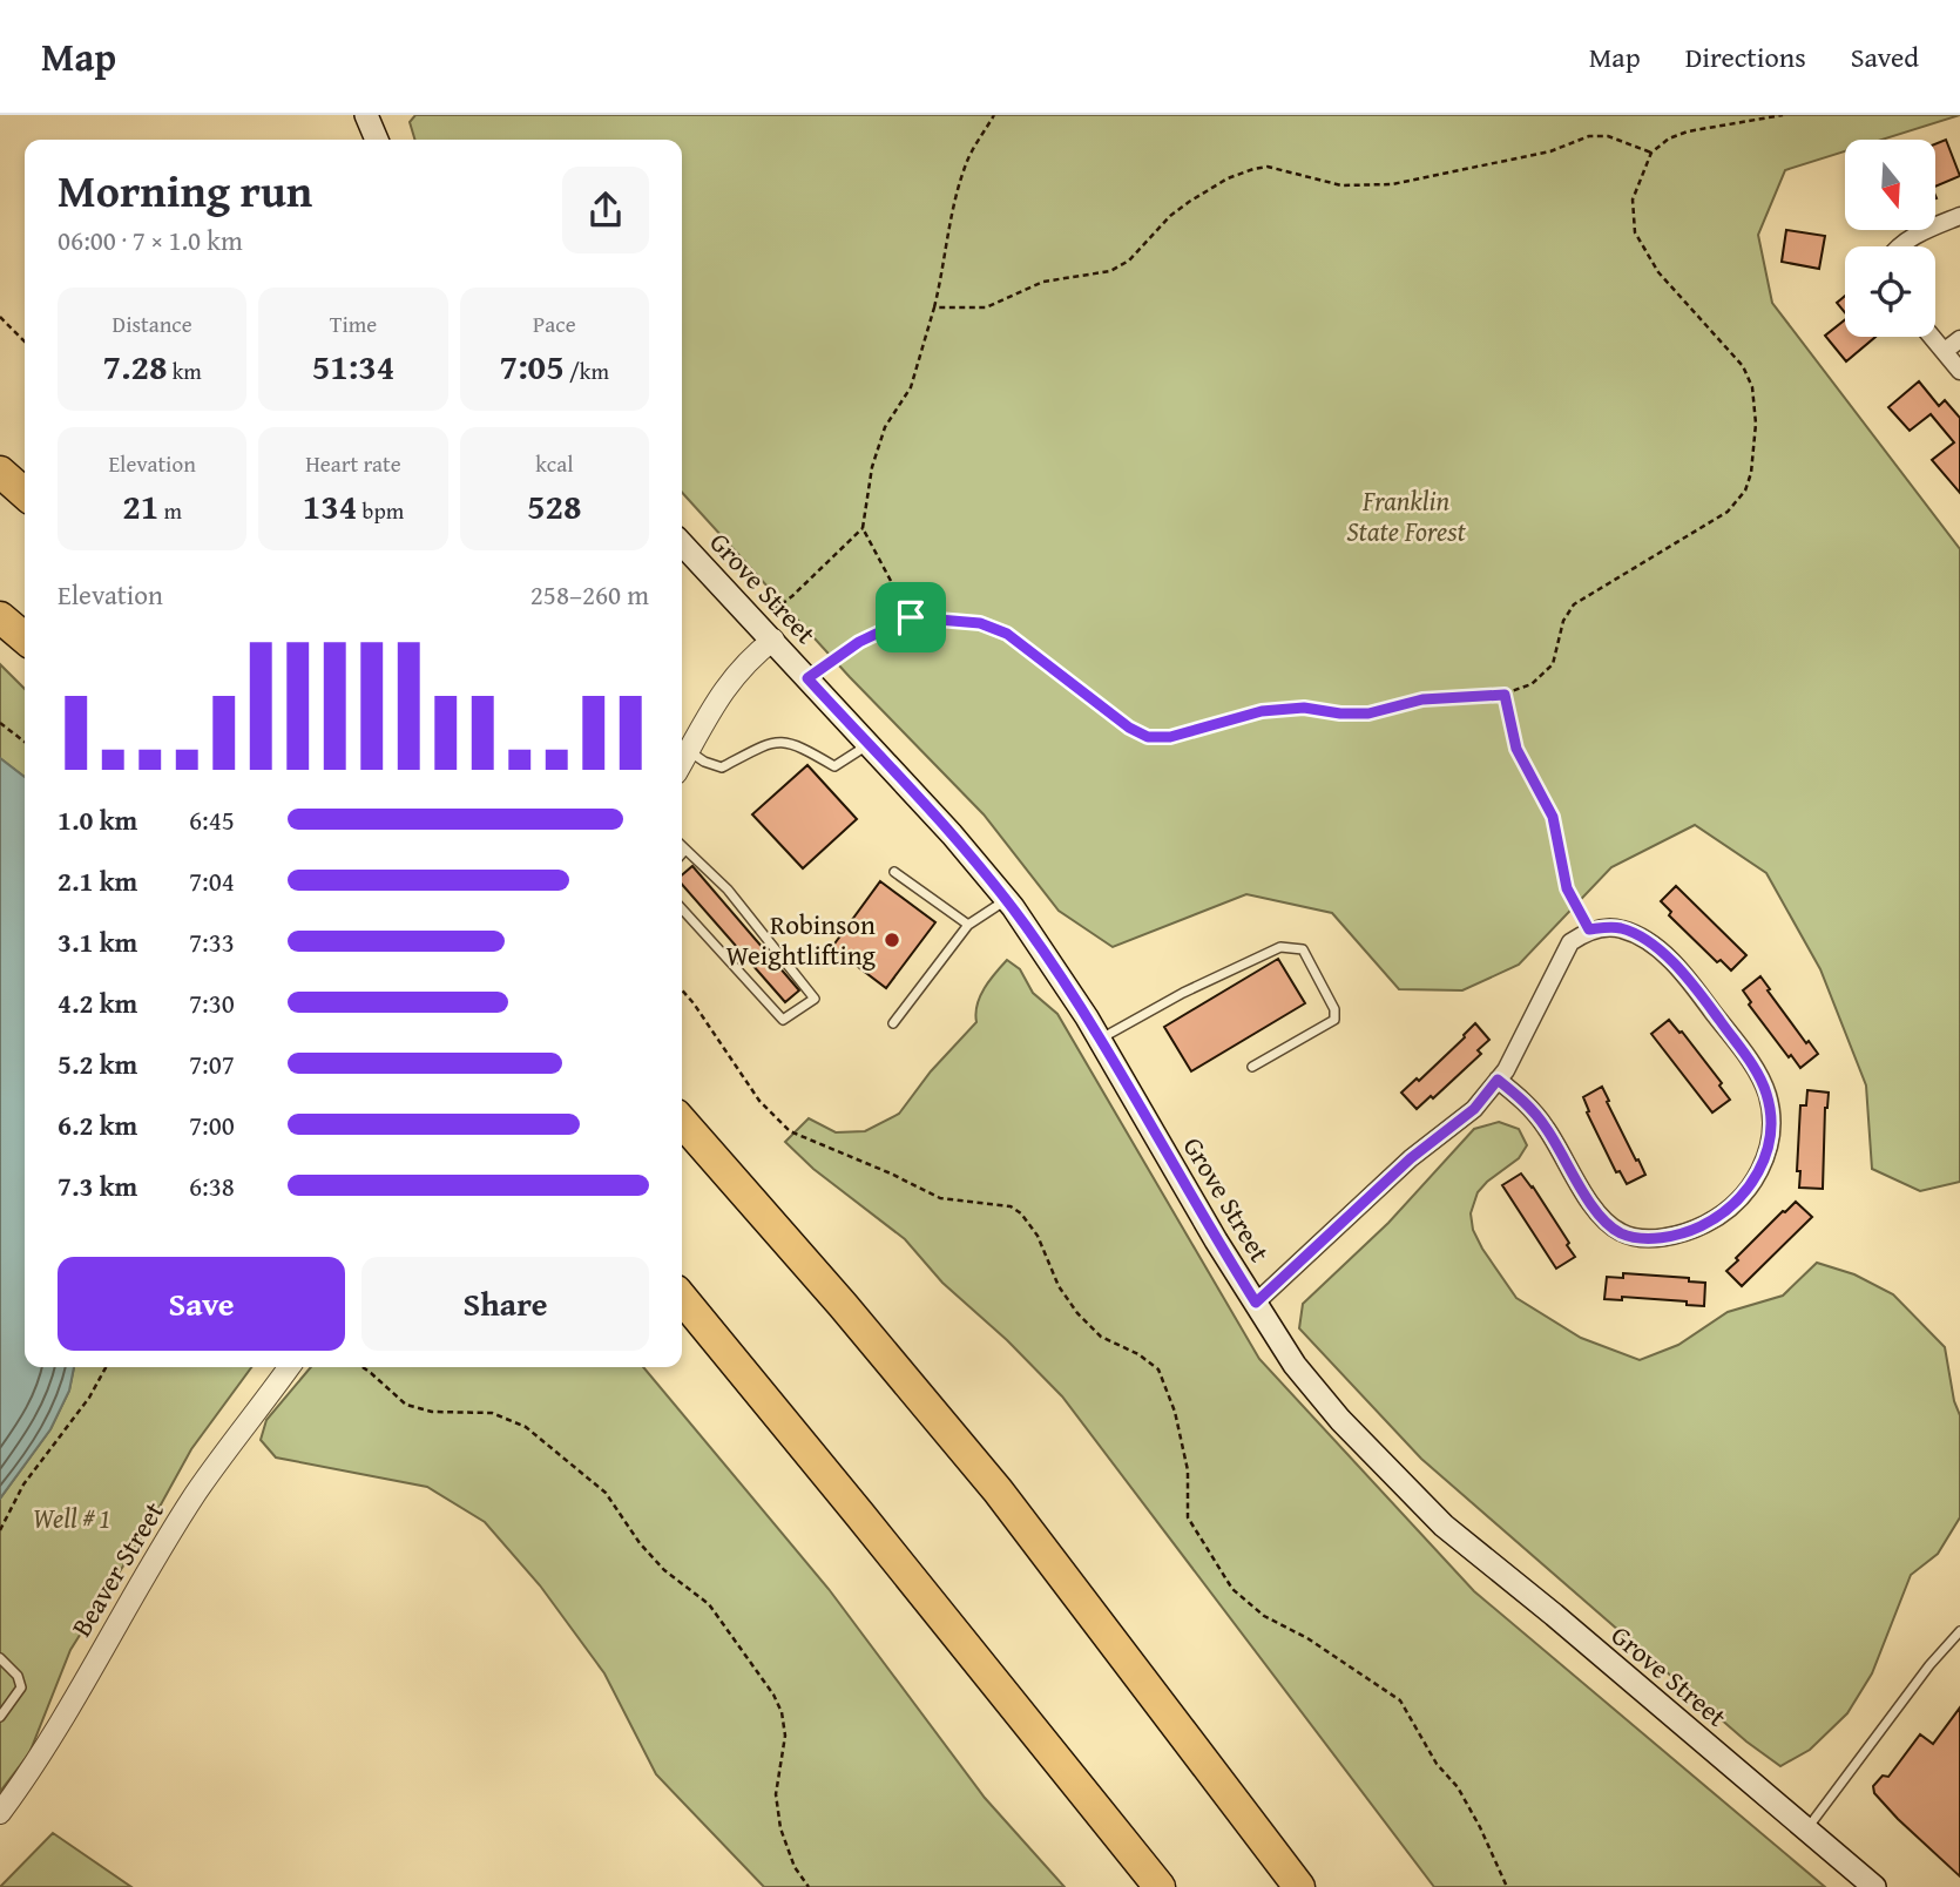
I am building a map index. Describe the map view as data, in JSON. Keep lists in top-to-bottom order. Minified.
{"streets":{"main road":["Grove Street"],"street":["Beaver Street"]},"parks":["Franklin State Forest","Well # 1"],"places":["Robinson Weightlifting"],"north":"bottom","page":{"header":"Map","nav":["Map","Directions","Saved"],"heading":["Morning run","06:00 · 7 × 1.0 km"],"stats":[["Distance","7.28 km"],["Time","51:34"],["Pace","7:05 /km"],["Elevation","21 m"],["Heart rate","134 bpm"],["kcal","528"]],"chart":["Elevation","258–260 m"],"list":[{"name":"1.0 km","note":"6:45"},{"name":"2.1 km","note":"7:04"},{"name":"3.1 km","note":"7:33"},{"name":"4.2 km","note":"7:30"},{"name":"5.2 km","note":"7:07"},{"name":"6.2 km","note":"7:00"},{"name":"7.3 km","note":"6:38"}],"buttons":["Save","Share"]}}
